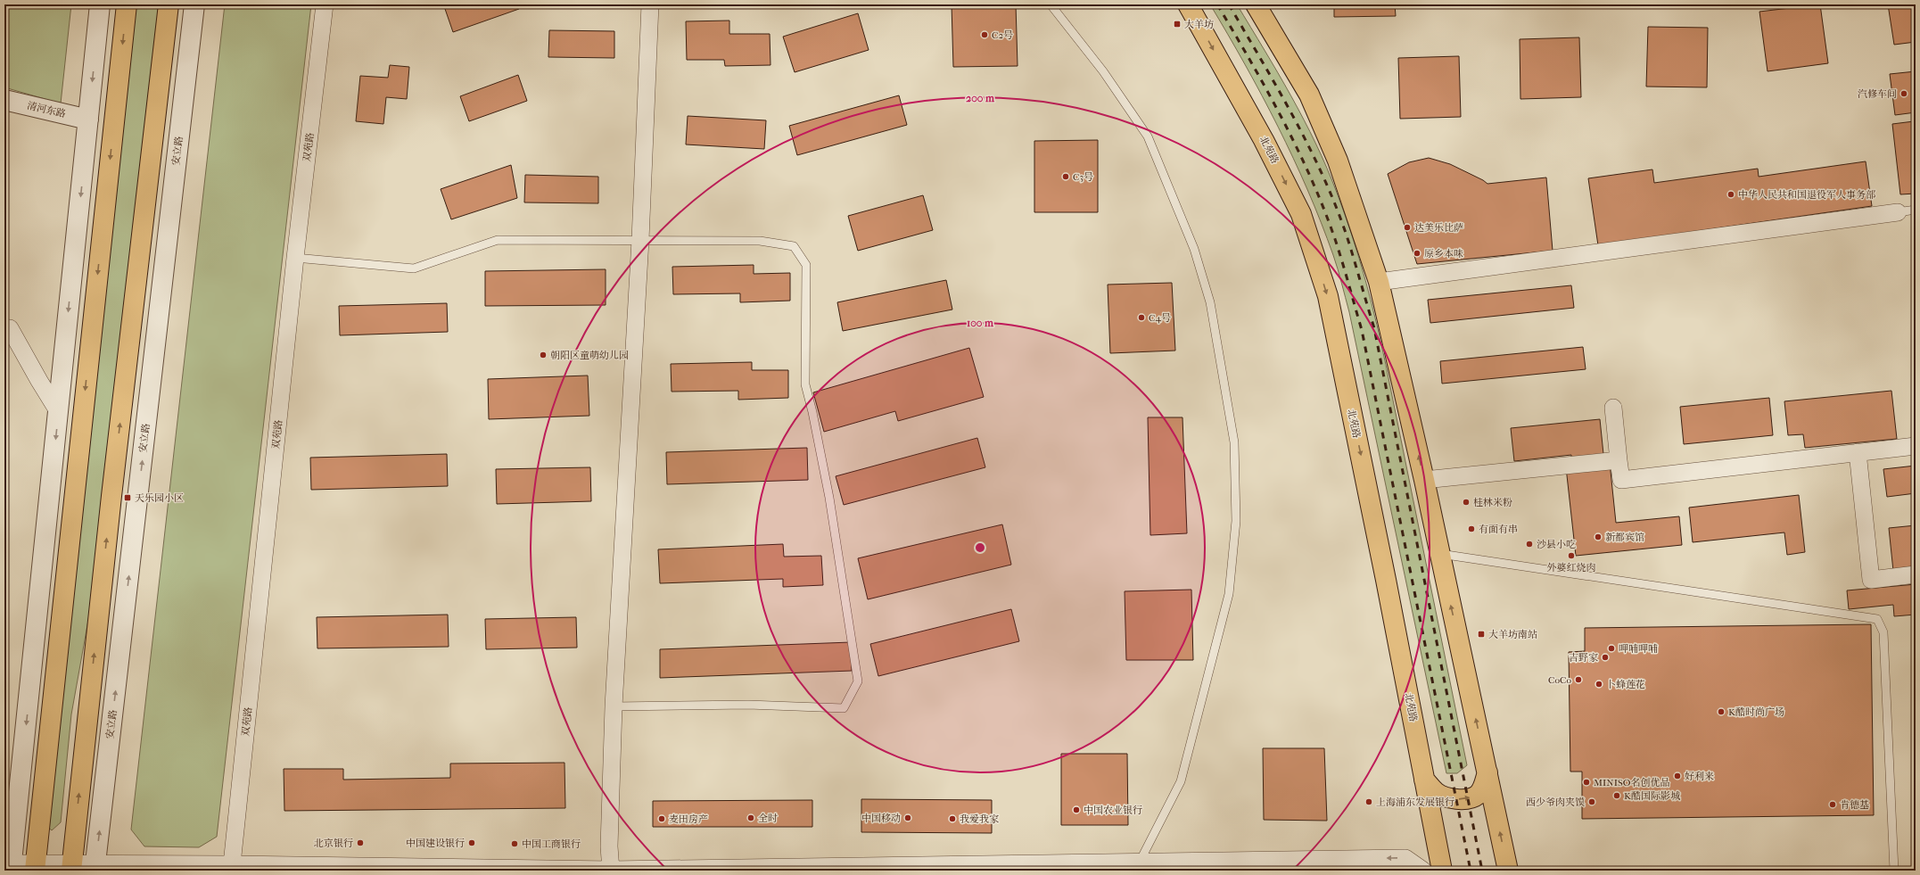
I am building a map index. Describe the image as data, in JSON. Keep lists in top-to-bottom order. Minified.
{"streets":{"main road":["北苑路"],"street":["清河东路","双苑路","安立路"]},"places":{"transit":["大羊坊","天乐园小区","大羊坊南站"],"other":["C2号","汽修车间","C3号","中华人民共和国退役军人事务部","达美乐比萨","原乡本味","C4号","朝阳区童萌幼儿园","桂林米粉","有面有串","新都宾馆","沙县小吃","外婆红烧肉","呷哺呷哺","吉野家","CoCo","卜蜂莲花","K酷时尚广场","好利来","MINISO名创优品","K酷国际影城","上海浦东发展银行","西少爷肉夹馍","肯德基","中国农业银行","全时","中国移动","麦田房产","我爱我家","北京银行","中国建设银行","中国工商银行"]},"rings":["200 m","100 m"]}
